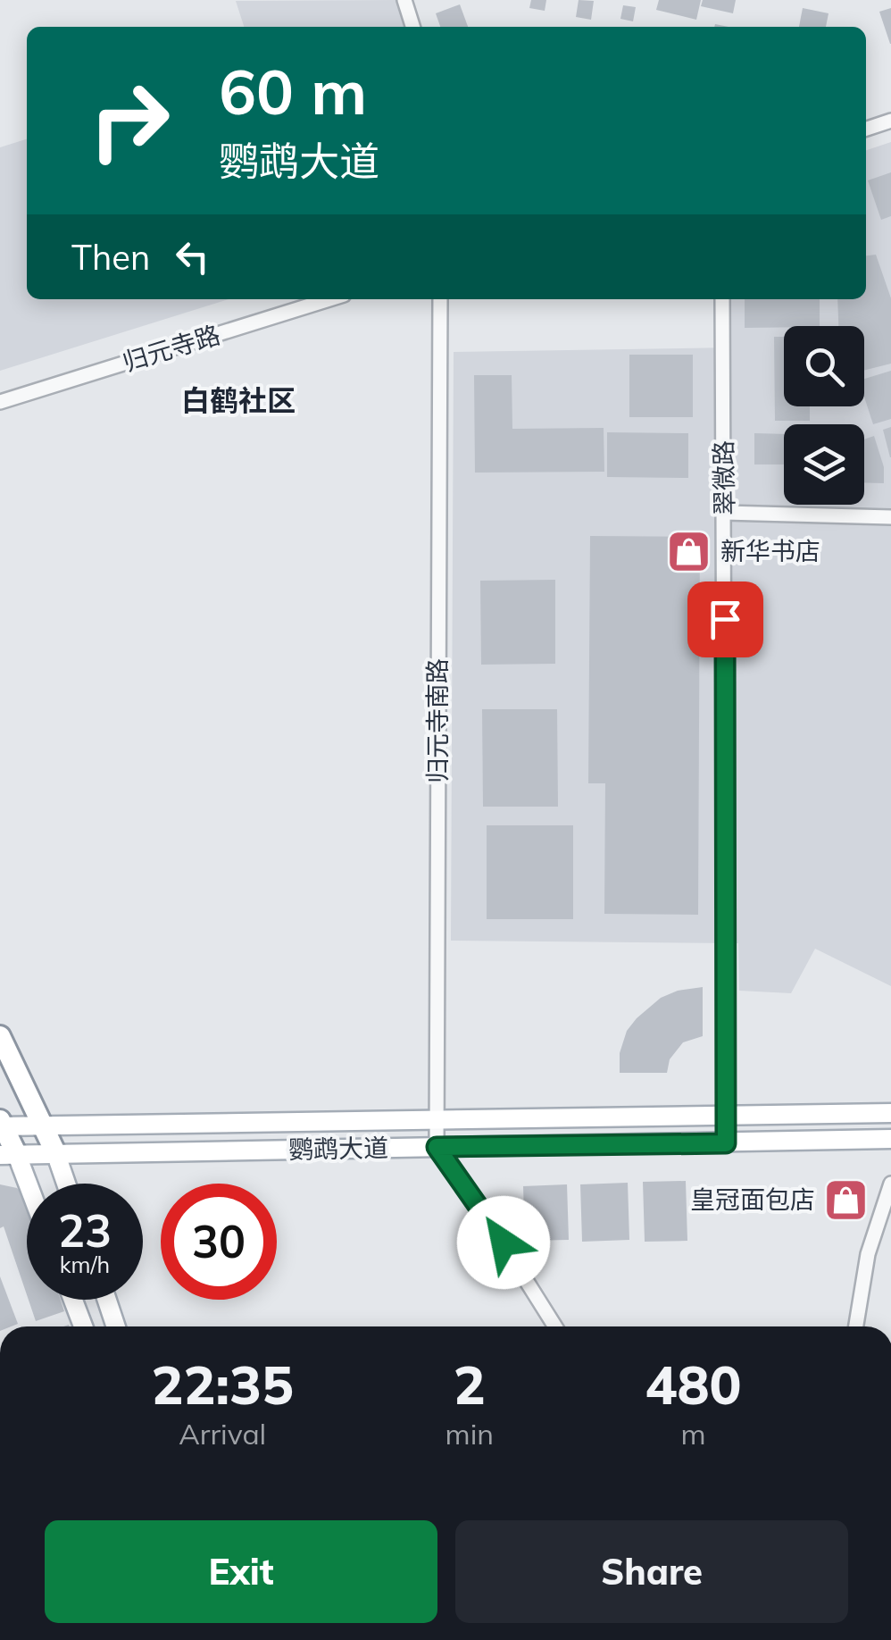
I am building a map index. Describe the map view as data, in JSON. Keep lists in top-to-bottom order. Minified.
{"streets":{"main road":["鹦鹉大道"],"street":["归元寺路","翠微路","归元寺南路"]},"crossings":[["翠微路","鹦鹉大道"],["归元寺南路","鹦鹉大道"]],"districts":["白鹤社区"],"places":{"shop":["新华书店","皇冠面包店"]},"page":{"turn":["60 m","鹦鹉大道"],"then":"Then","speed":"23 km/h","limit":"30","eta":["22:35","Arrival","2","min","480","m"],"buttons":["Exit","Share"]}}
